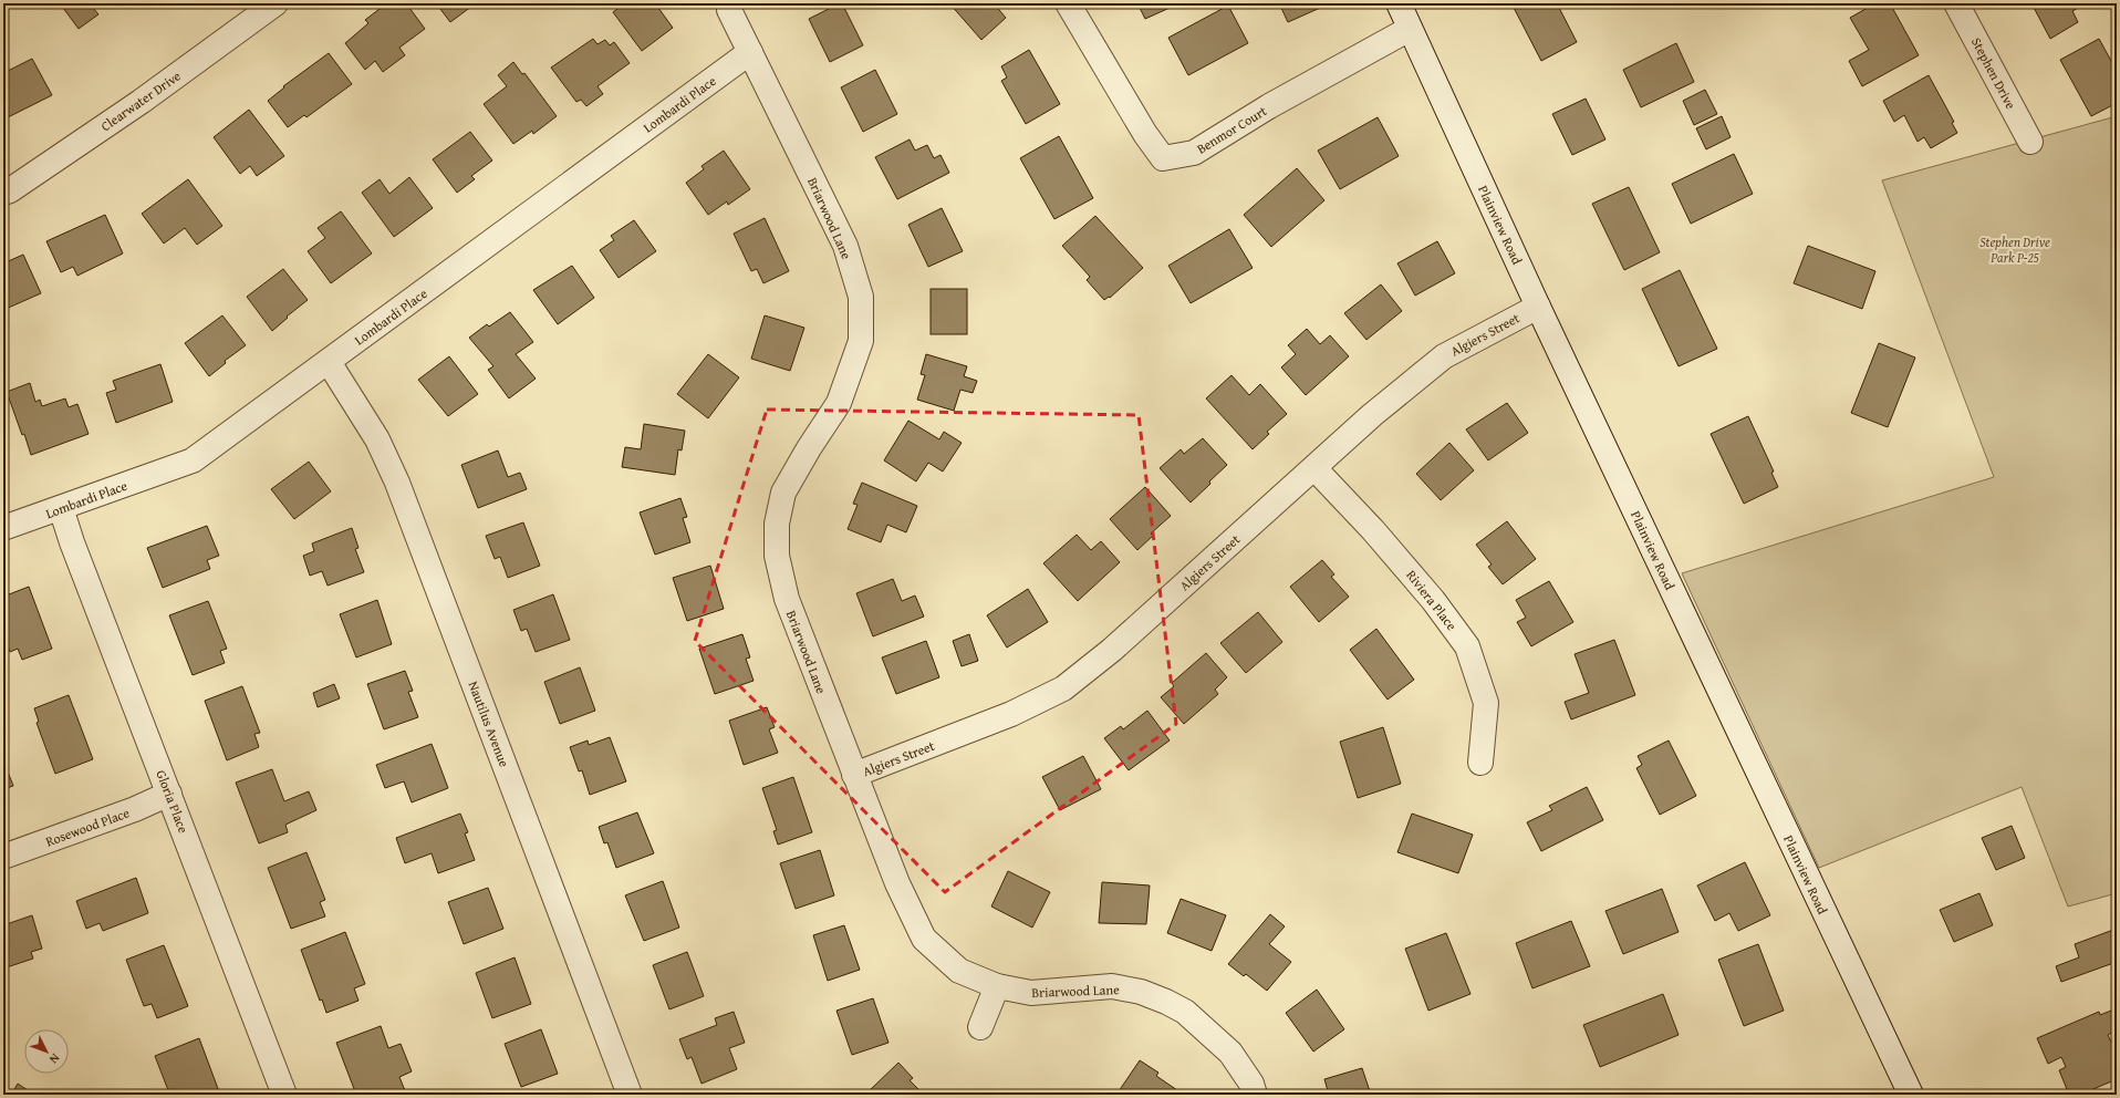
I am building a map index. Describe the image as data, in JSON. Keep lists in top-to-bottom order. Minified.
{"streets":{"street":["Stephen Drive","Clearwater Drive","Lombardi Place","Benmor Court","Briarwood Lane","Plainview Road","Algiers Street","Riviera Place","Nautilus Avenue","Gloria Place","Rosewood Place"]},"crossings":[["Lombardi Place","Briarwood Lane"],["Lombardi Place","Nautilus Avenue"],["Lombardi Place","Gloria Place"],["Benmor Court","Plainview Road"],["Briarwood Lane","Algiers Street"],["Plainview Road","Algiers Street"],["Algiers Street","Riviera Place"],["Gloria Place","Rosewood Place"]],"parks":["Stephen Drive Park P-25"],"north":"bottom right"}
